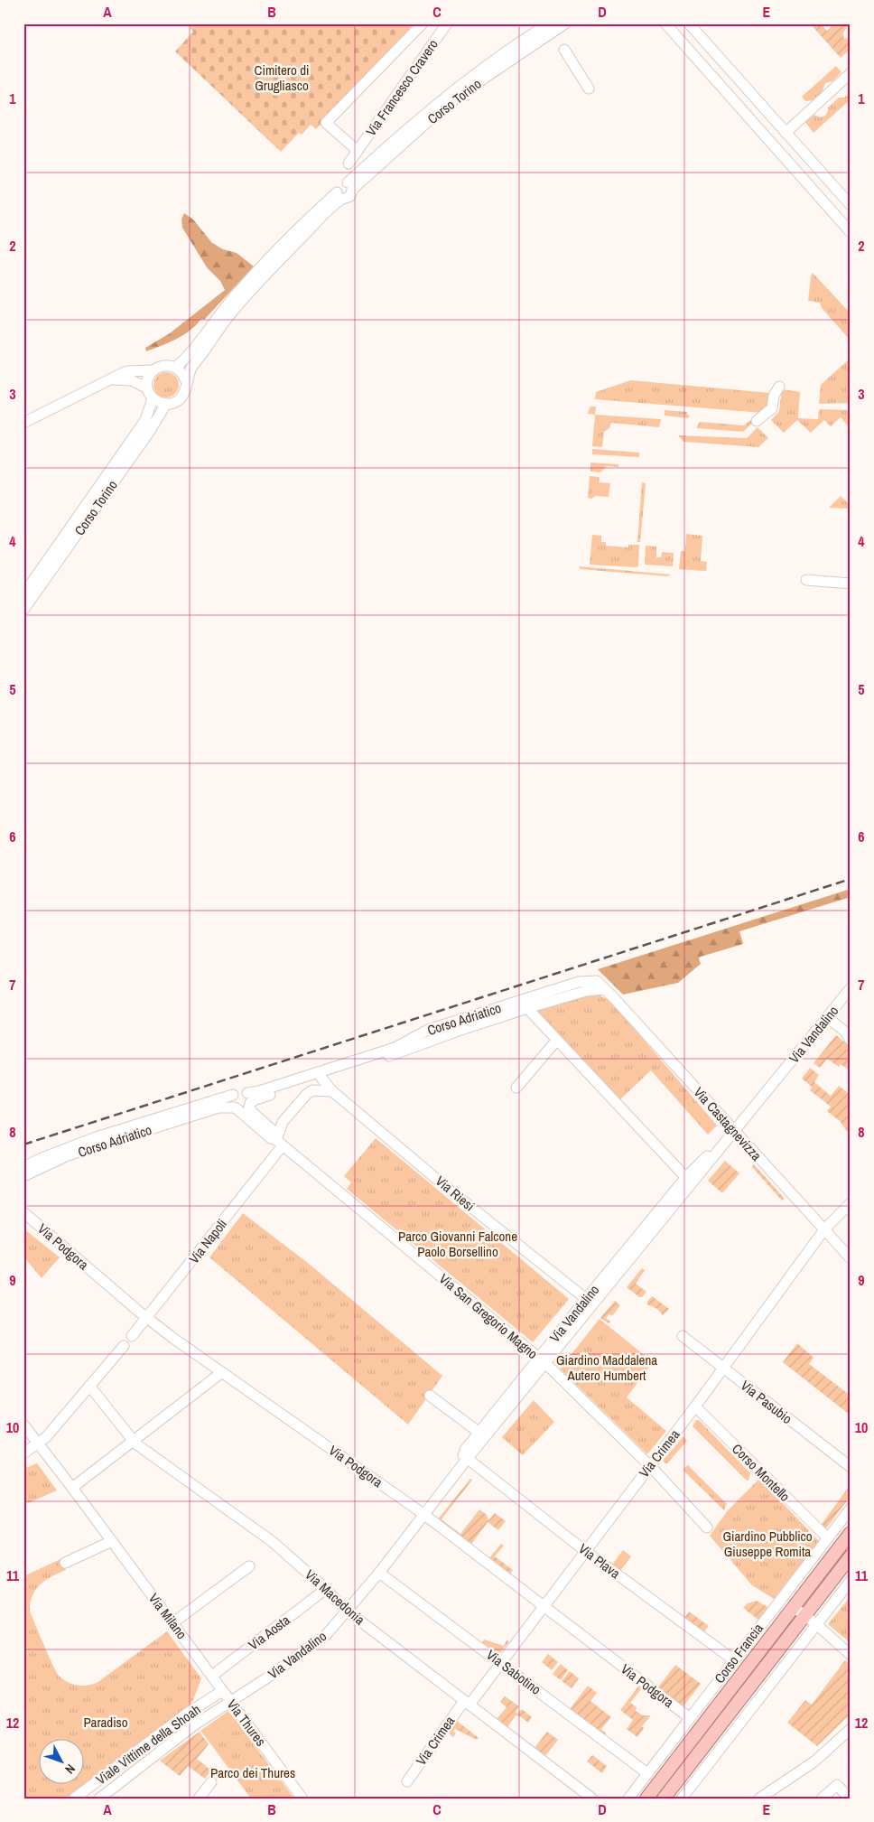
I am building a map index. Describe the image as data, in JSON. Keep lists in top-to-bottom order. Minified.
{"streets":{"main road":["Corso Francia"],"street":["Via Francesco Cravero","Corso Torino","Corso Adriatico","Via Vandalino","Via Castagnevizza","Via Riesi","Via Napoli","Via Podgora","Via San Gregorio Magno","Via Pasubio","Via Crimea","Corso Montello","Via Plava","Via Macedonia","Via Milano","Via Aosta","Via Sabotino","Via Thures","Viale Vittime della Shoah"]},"crossings":[["Corso Adriatico","Via Castagnevizza"],["Corso Adriatico","Via Riesi"],["Corso Adriatico","Via San Gregorio Magno"],["Via Vandalino","Via Castagnevizza"],["Via Vandalino","Via Riesi"],["Via Vandalino","Via Podgora"],["Via Vandalino","Via San Gregorio Magno"],["Via Vandalino","Via Plava"],["Via Vandalino","Via Macedonia"],["Via Vandalino","Via Sabotino"],["Via Vandalino","Via Thures"],["Via Vandalino","Viale Vittime della Shoah"],["Via Castagnevizza","Via Crimea"],["Via Riesi","Via Napoli"],["Via Napoli","Via Podgora"],["Via Napoli","Via San Gregorio Magno"],["Via Podgora","Via Crimea"],["Via Podgora","Corso Francia"],["Via San Gregorio Magno","Via Crimea"],["Via Pasubio","Via Crimea"],["Via Crimea","Corso Montello"],["Via Crimea","Via Plava"],["Via Crimea","Via Macedonia"],["Via Crimea","Via Sabotino"],["Corso Montello","Corso Francia"],["Via Plava","Corso Francia"],["Via Macedonia","Via Aosta"],["Via Milano","Via Aosta"],["Via Milano","Via Thures"],["Via Milano","Viale Vittime della Shoah"],["Corso Francia","Via Sabotino"],["Via Thures","Viale Vittime della Shoah"]],"parks":["Cimitero di Grugliasco","Parco Giovanni Falcone Paolo Borsellino","Giardino Maddalena Autero Humbert","Giardino Pubblico Giuseppe Romita","Paradiso","Parco dei Thures"],"north":"bottom right","grid":{"columns":["A","B","C","D","E"],"rows":["1","2","3","4","5","6","7","8","9","10","11","12"]}}
